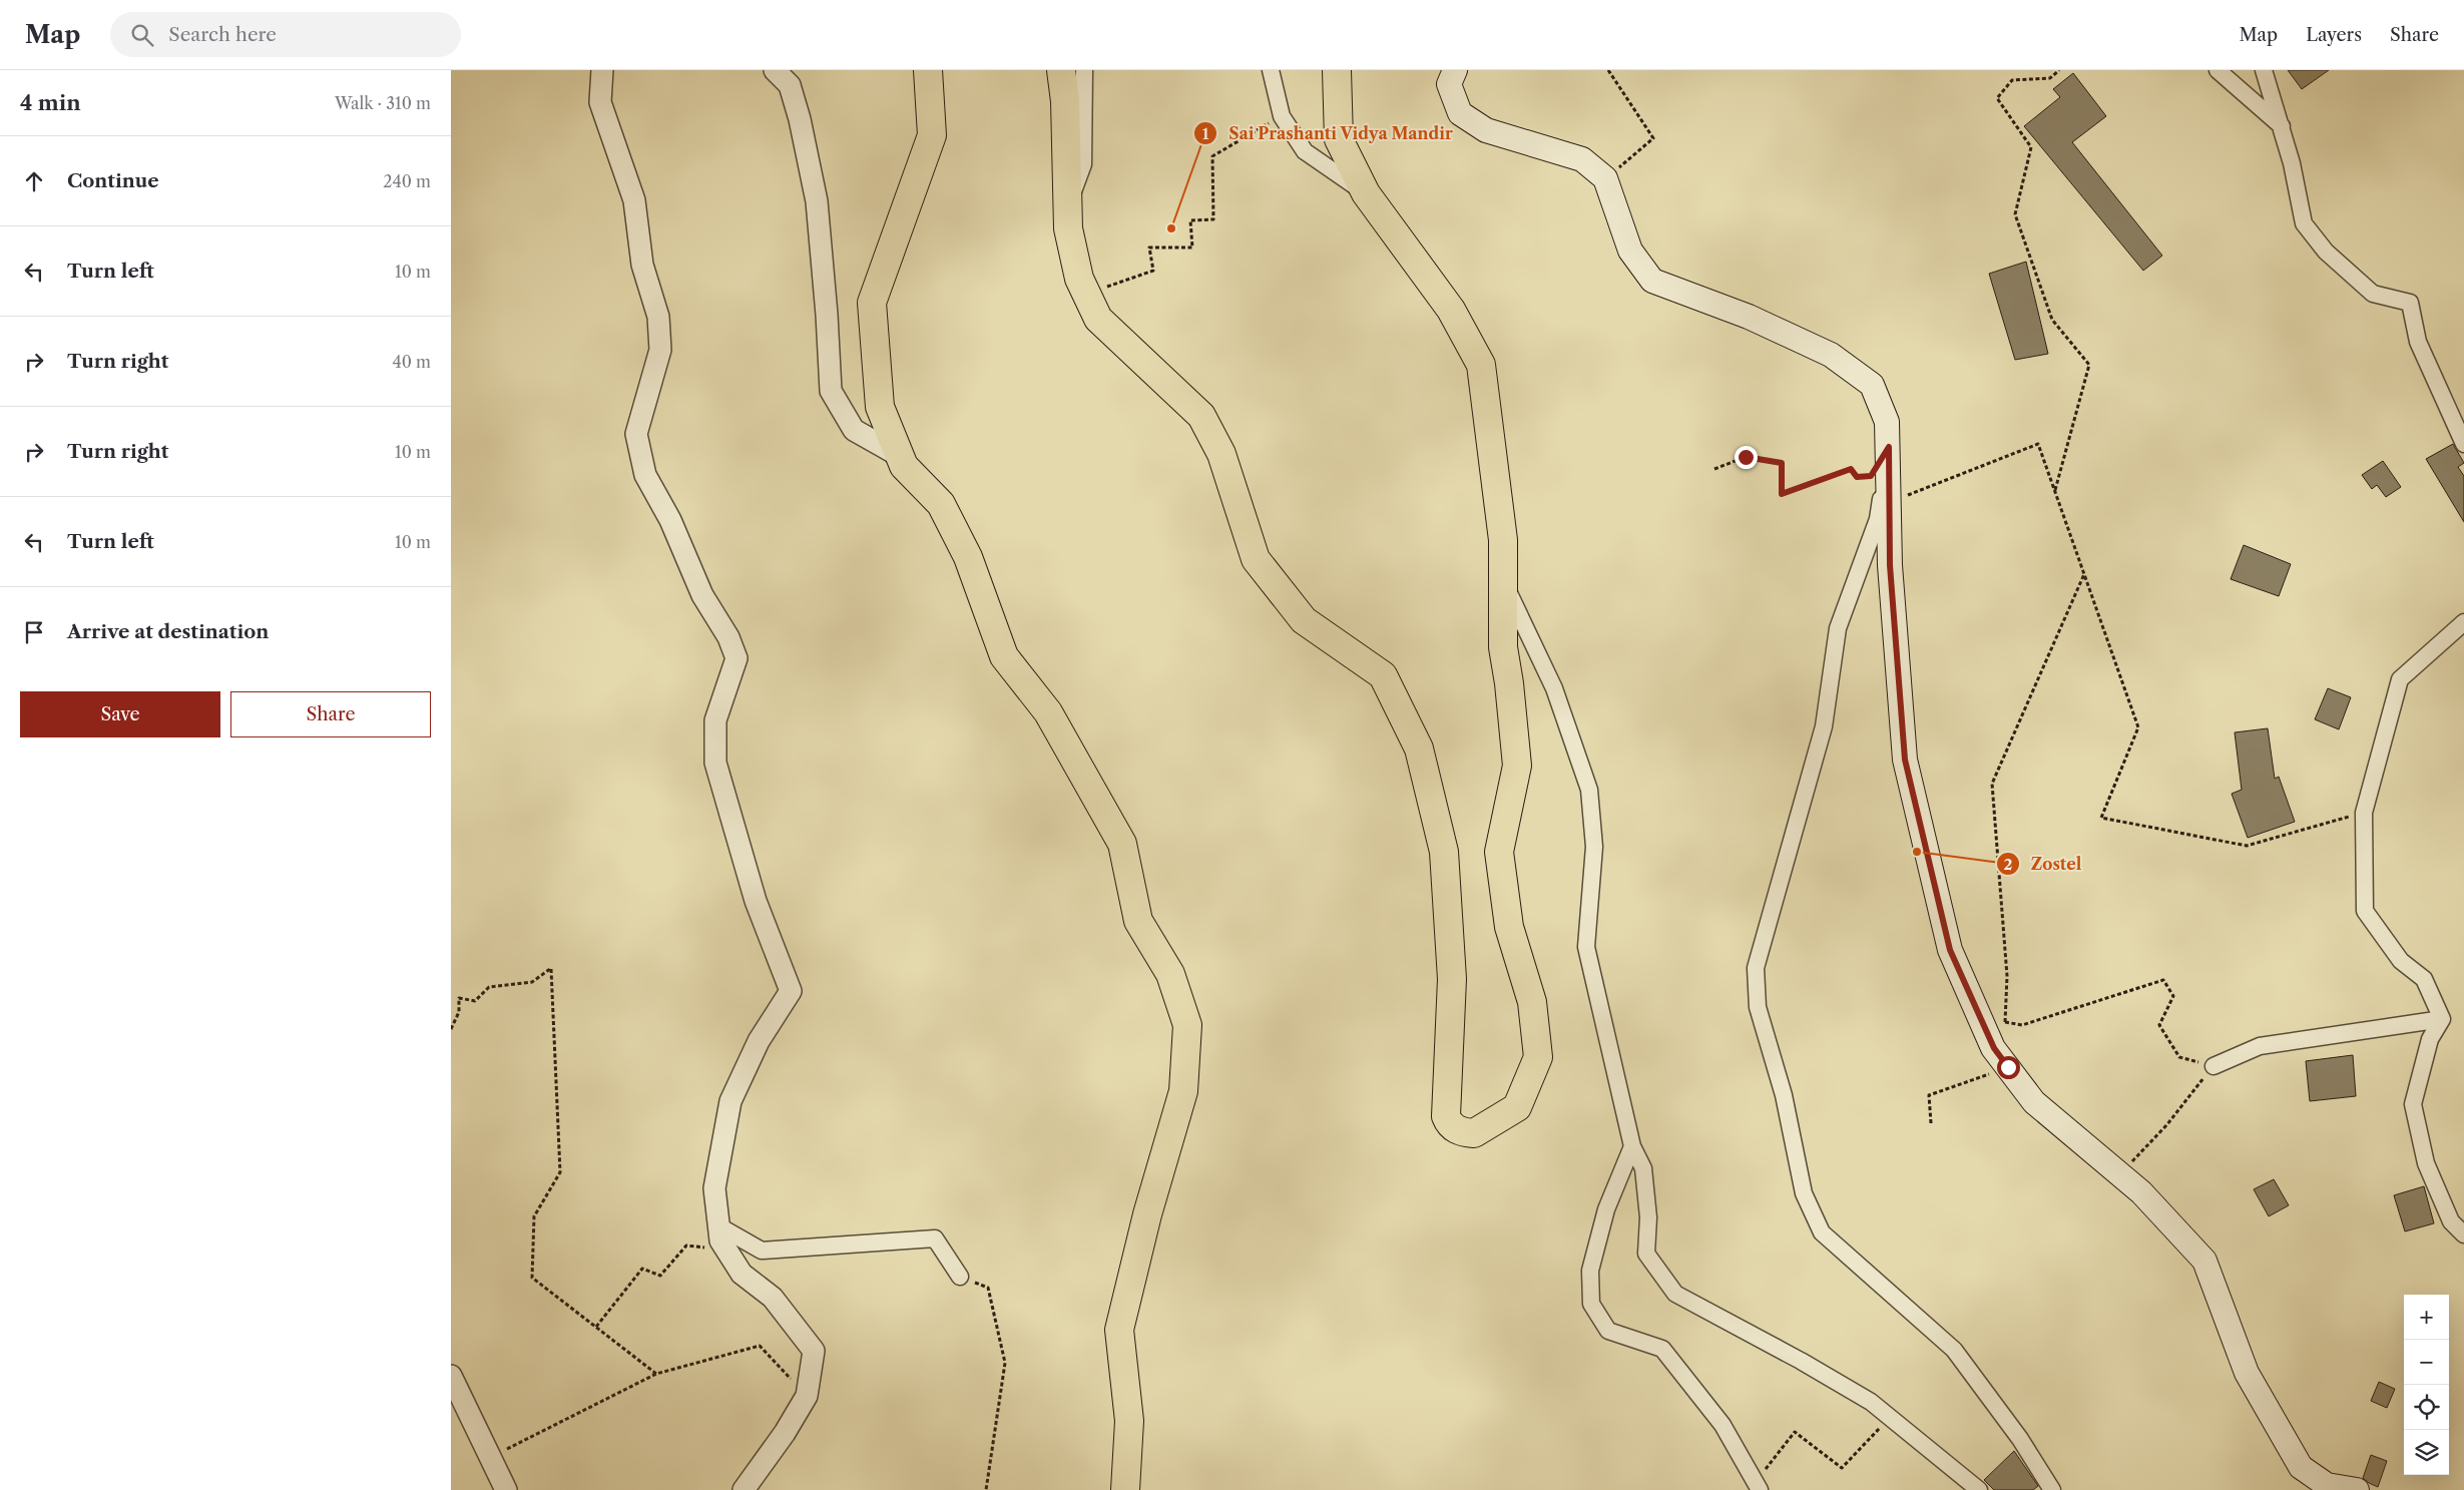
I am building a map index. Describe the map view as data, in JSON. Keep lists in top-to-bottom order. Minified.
{"places":["Sai Prashanti Vidya Mandir","Zostel"],"page":{"header":"Map","search":"Search here","nav":["Map","Layers","Share"],"heading":["4 min","Walk · 310 m"],"list":[["Continue","240 m"],["Turn left","10 m"],["Turn right","40 m"],["Turn right","10 m"],["Turn left","10 m"],"Arrive at destination"],"buttons":["Save","Share"],"map_buttons":["+","−"]}}
